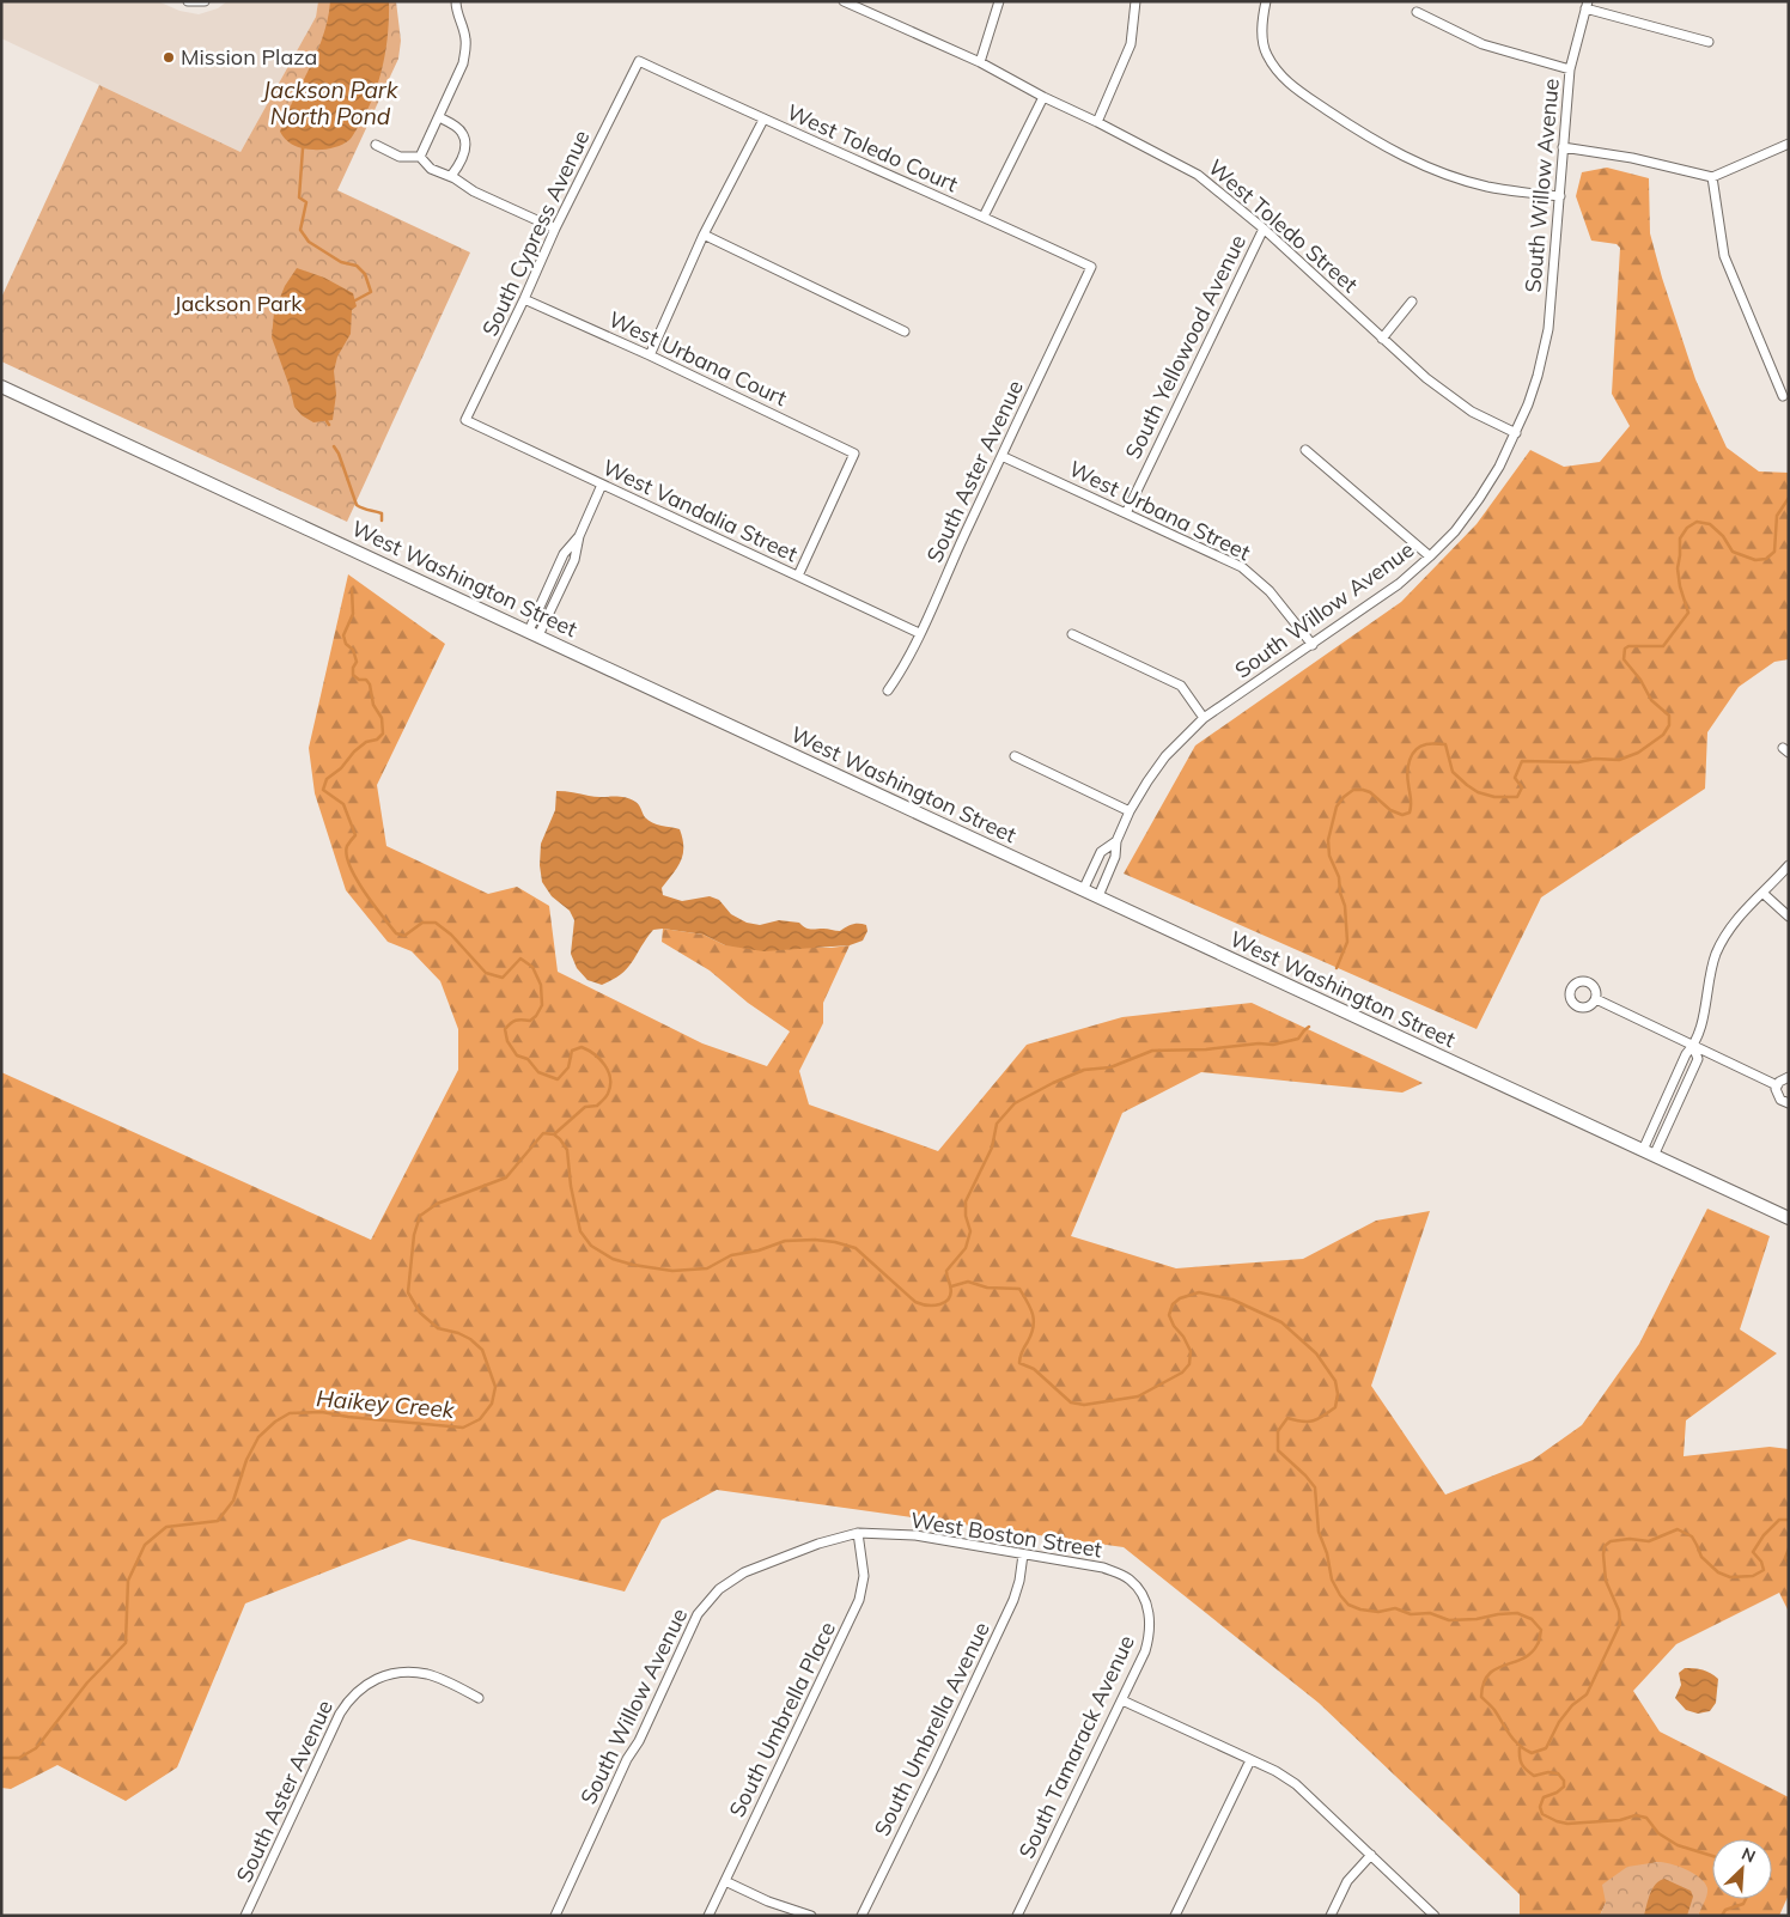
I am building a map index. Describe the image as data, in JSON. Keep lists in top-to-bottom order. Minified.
{"streets":{"main road":["West Washington Street"],"street":["West Toledo Court","South Willow Avenue","West Toledo Street","South Cypress Avenue","South Yellowood Avenue","West Urbana Court","South Aster Avenue","West Vandalia Street","West Urbana Street","West Boston Street","South Umbrella Place","South Umbrella Avenue","South Tamarack Avenue"]},"crossings":[["West Toledo Court","South Cypress Avenue"],["West Toledo Court","South Aster Avenue"],["South Willow Avenue","West Toledo Street"],["South Willow Avenue","West Urbana Street"],["South Willow Avenue","West Washington Street"],["South Willow Avenue","West Boston Street"],["South Willow Avenue","South Umbrella Place"],["West Toledo Street","South Yellowood Avenue"],["South Cypress Avenue","West Urbana Court"],["South Cypress Avenue","West Vandalia Street"],["South Yellowood Avenue","West Urbana Street"],["West Urbana Court","West Vandalia Street"],["South Aster Avenue","West Vandalia Street"],["South Aster Avenue","West Urbana Street"],["West Boston Street","South Umbrella Place"],["West Boston Street","South Umbrella Avenue"],["West Boston Street","South Tamarack Avenue"]],"water":["Jackson Park North Pond","Haikey Creek"],"parks":["Jackson Park"],"places":["Mission Plaza"],"north":"top right"}
